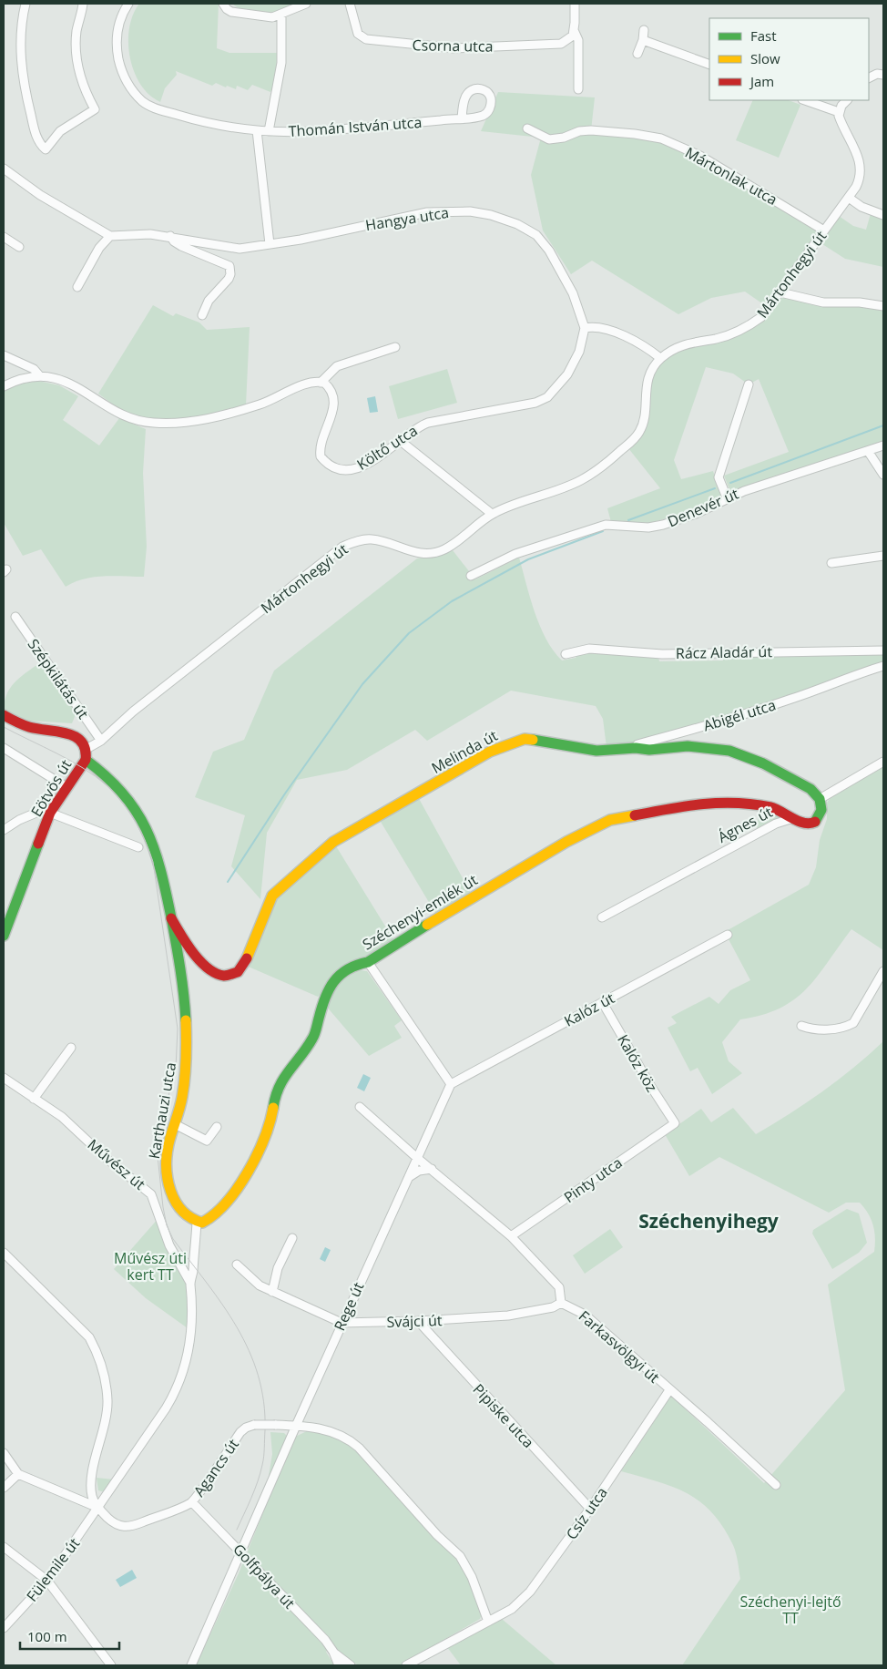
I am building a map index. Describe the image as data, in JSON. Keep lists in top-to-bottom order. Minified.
{"streets":{"street":["Csorna utca","Thomán István utca","Mártonlak utca","Hangya utca","Mártonhegyi út","Költő utca","Denevér út","Rácz Aladár út","Szépkilátás út","Abigél utca","Melinda út","Eötvös út","Ágnes út","Széchenyi-emlék út","Kalóz út","Kalóz köz","Karthauzi utca","Művész út","Pinty utca","Rege út","Svájci út","Farkasvölgyi út","Pipiske utca","Agancs út","Csíz utca","Fülemile út","Golfpálya út"]},"crossings":[["Mártonlak utca","Mártonhegyi út"],["Hangya utca","Költő utca"],["Mártonhegyi út","Szépkilátás út"],["Mártonhegyi út","Eötvös út"],["Szépkilátás út","Eötvös út"],["Abigél utca","Melinda út"],["Melinda út","Ágnes út"],["Melinda út","Karthauzi utca"],["Eötvös út","Karthauzi utca"],["Ágnes út","Széchenyi-emlék út"],["Széchenyi-emlék út","Karthauzi utca"],["Kalóz út","Kalóz köz"],["Kalóz út","Rege út"],["Kalóz köz","Pinty utca"],["Pinty utca","Farkasvölgyi út"],["Rege út","Svájci út"],["Rege út","Farkasvölgyi út"],["Rege út","Agancs út"],["Rege út","Golfpálya út"],["Svájci út","Farkasvölgyi út"],["Svájci út","Pipiske utca"],["Farkasvölgyi út","Csíz utca"],["Pipiske utca","Csíz utca"],["Agancs út","Csíz utca"],["Agancs út","Fülemile út"],["Agancs út","Golfpálya út"]],"districts":["Széchenyihegy"],"parks":["Művész úti kert TT","Széchenyi-lejtő TT"],"legend":["Fast","Slow","Jam"],"scale_bar":"100 m"}
